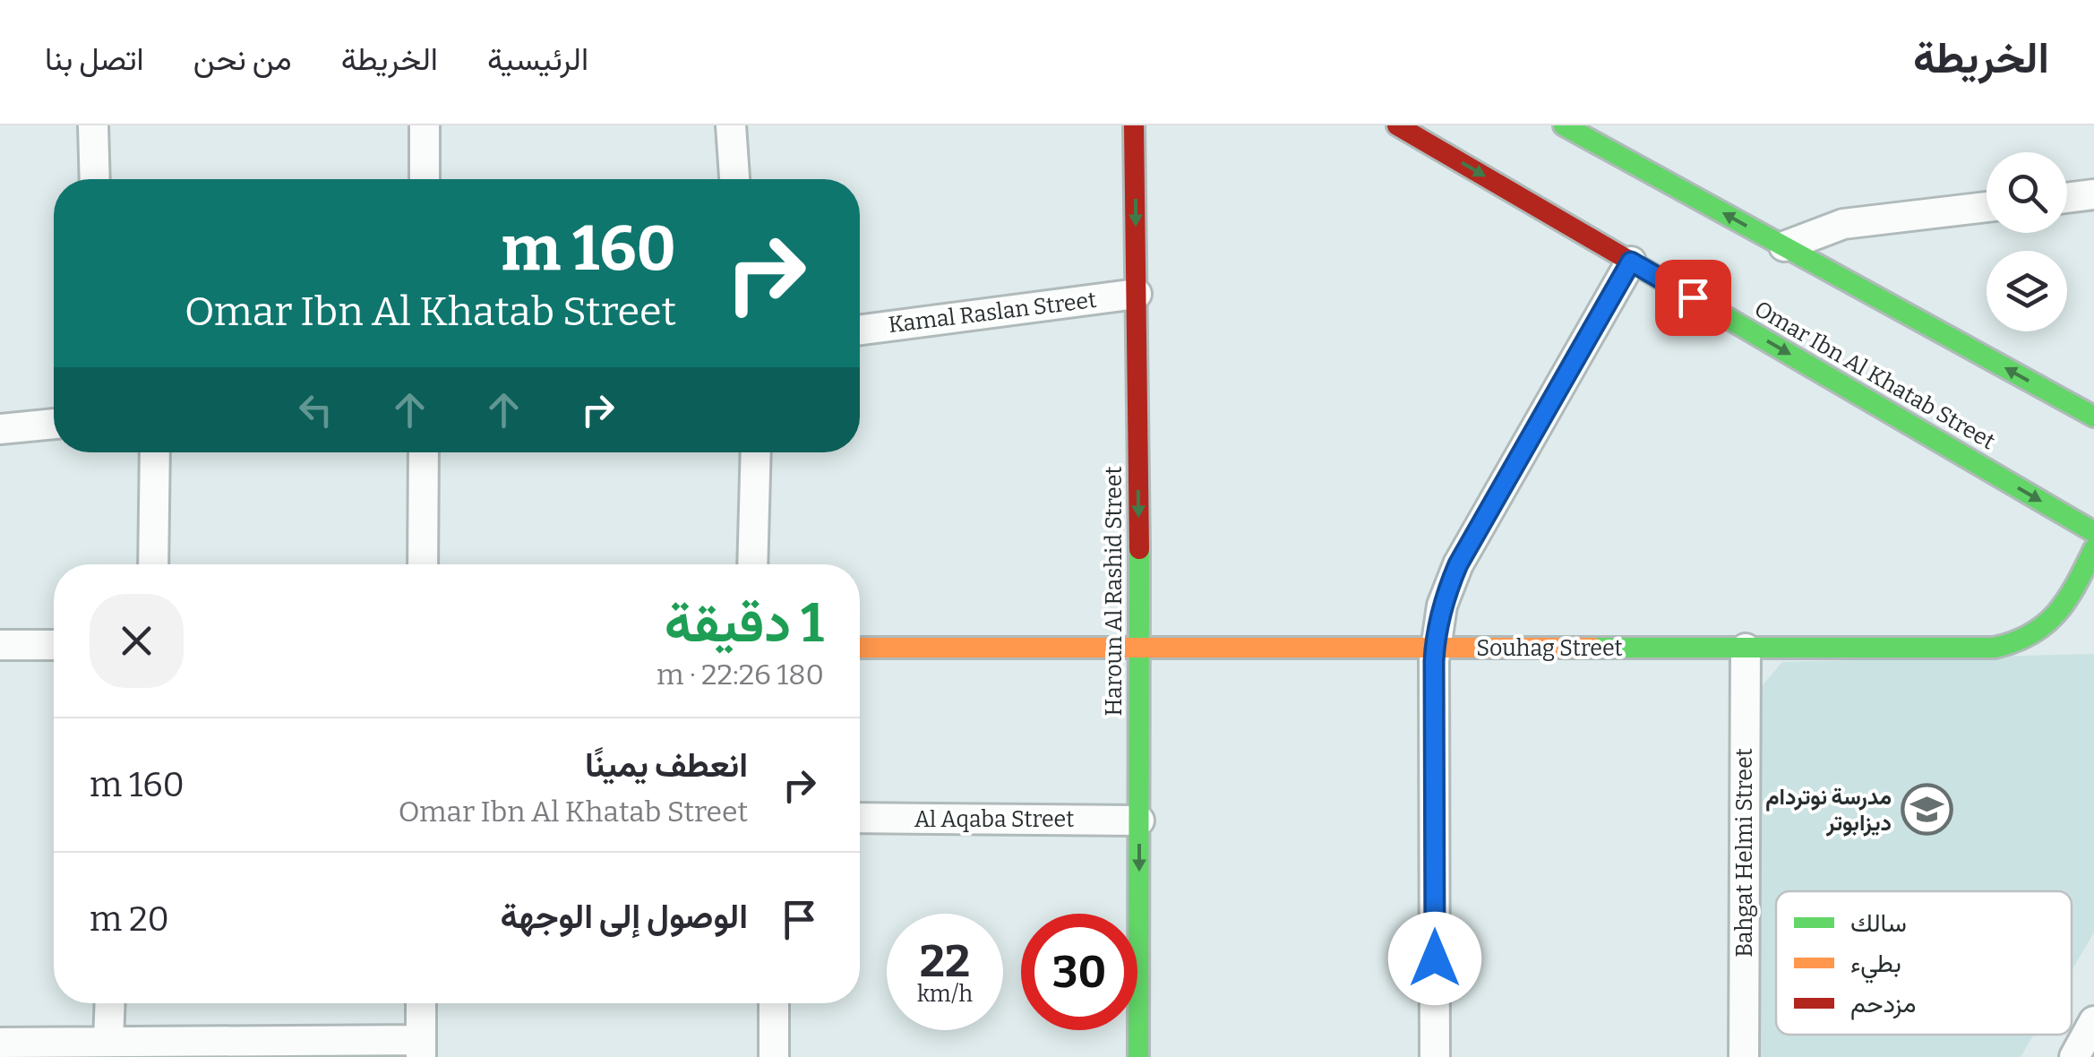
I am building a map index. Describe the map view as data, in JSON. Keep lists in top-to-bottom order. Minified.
{"streets":{"street":["Kamal Raslan Street","Omar Ibn Al Khatab Street","Haroun Al Rashid Street","Souhag Street","Al Aqaba Street","Bahgat Helmi Street"]},"crossings":[["Kamal Raslan Street","Haroun Al Rashid Street"],["Haroun Al Rashid Street","Souhag Street"],["Haroun Al Rashid Street","Al Aqaba Street"],["Souhag Street","Bahgat Helmi Street"]],"one_way":["Haroun Al Rashid Street"],"places":{"school or university":["مدرسة نوتردام ديزابوتر"]},"legend":["سالك","بطيء","مزدحم"],"page":{"header":"الخريطة","nav":["الرئيسية","الخريطة","من نحن","اتصل بنا"],"turn":["160 m","Omar Ibn Al Khatab Street"],"heading":["1 دقيقة","180 m · 22:26"],"list":[{"name":"انعطف يمينًا","note":"Omar Ibn Al Khatab Street","value":"160 m"},{"name":"الوصول إلى الوجهة","value":"20 m"}],"speed":"22 km/h","limit":"30"}}
